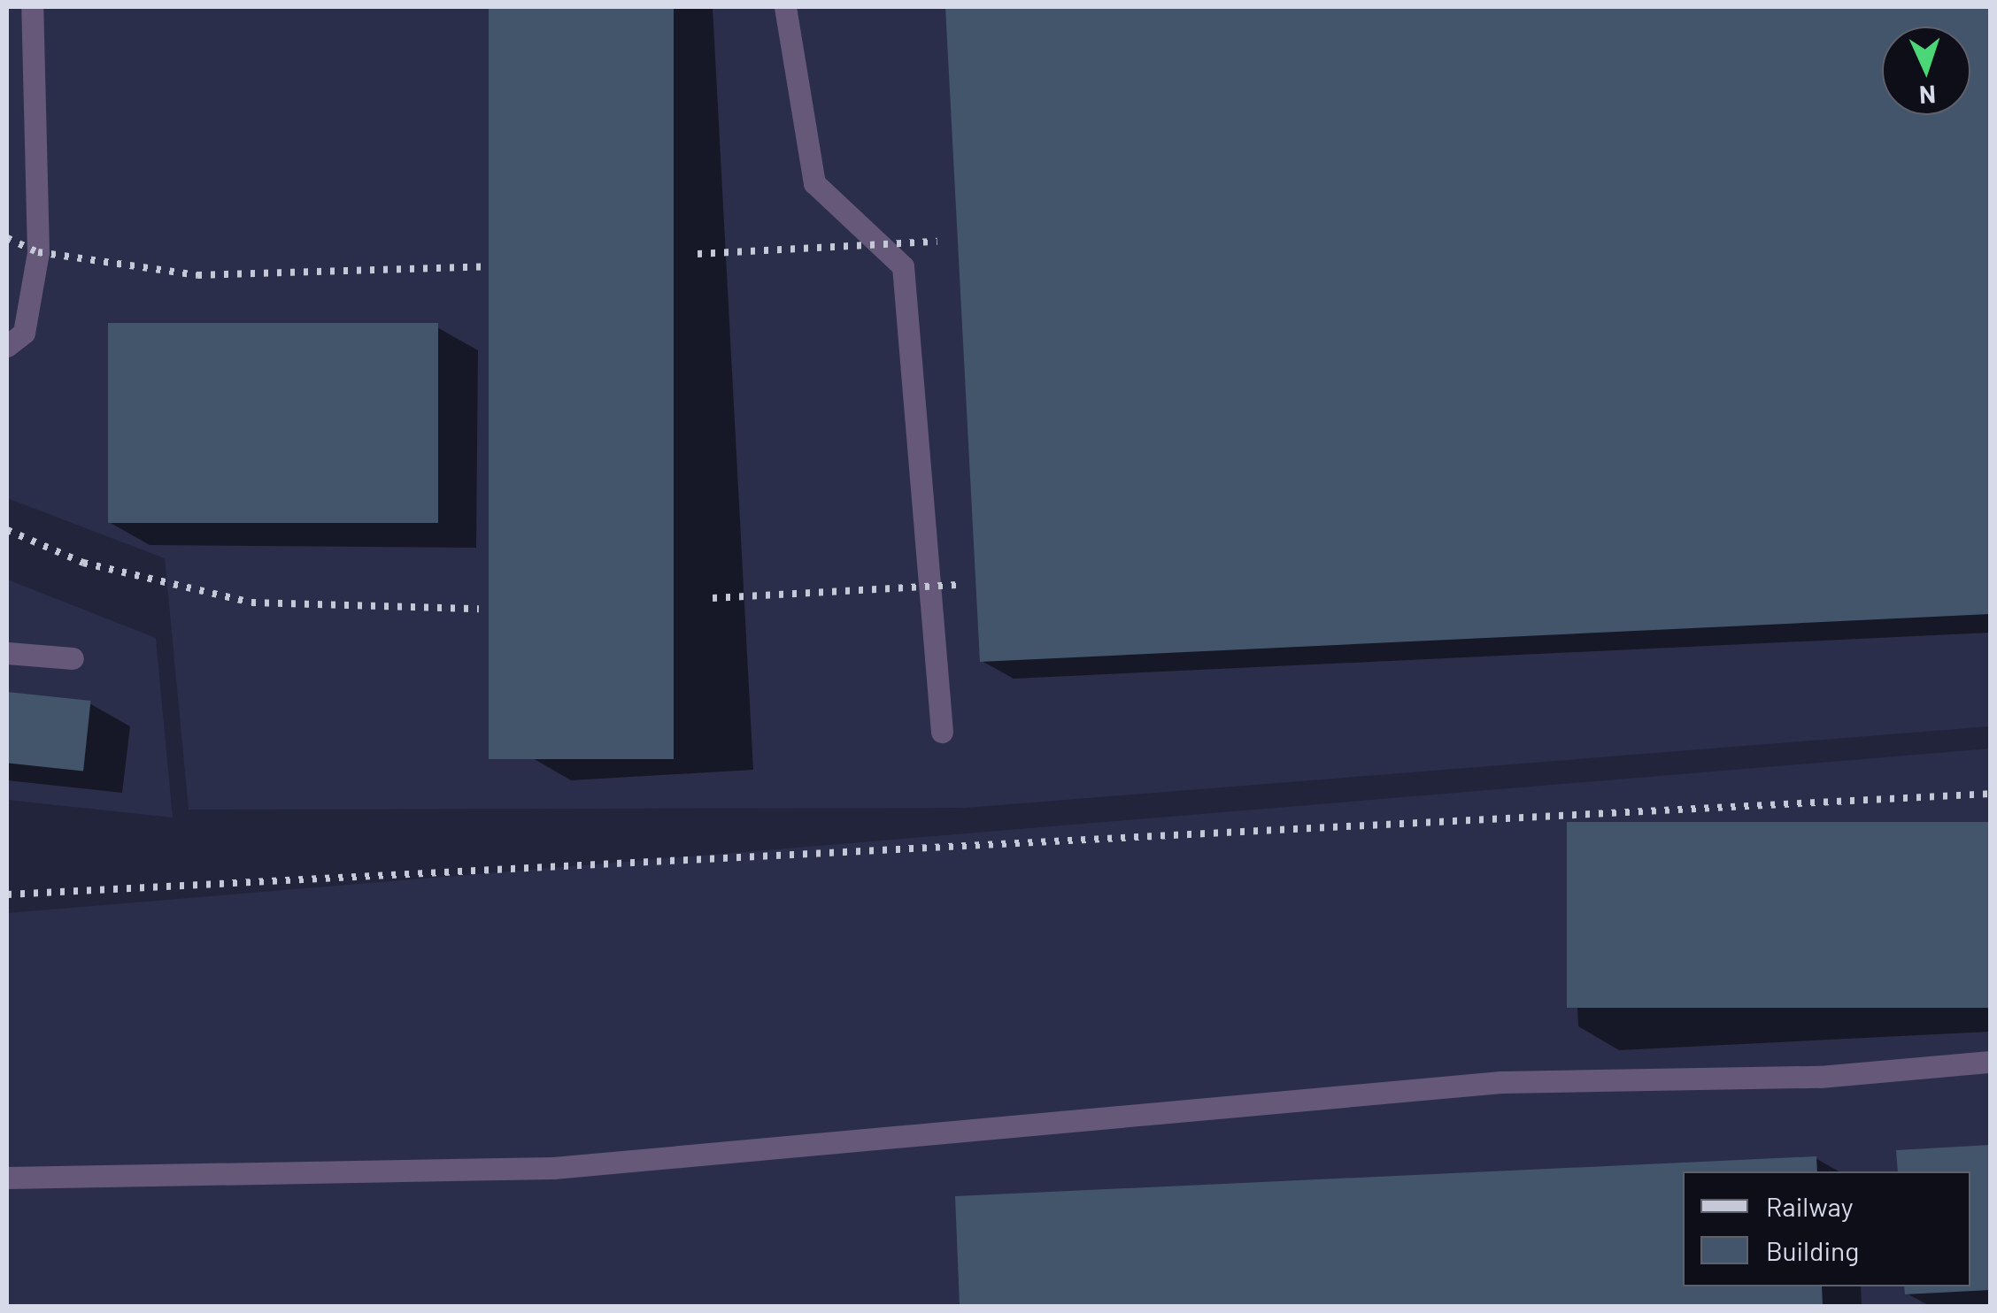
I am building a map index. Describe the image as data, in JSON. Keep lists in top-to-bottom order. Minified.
{"legend":["Railway","Building"],"north":"bottom"}
